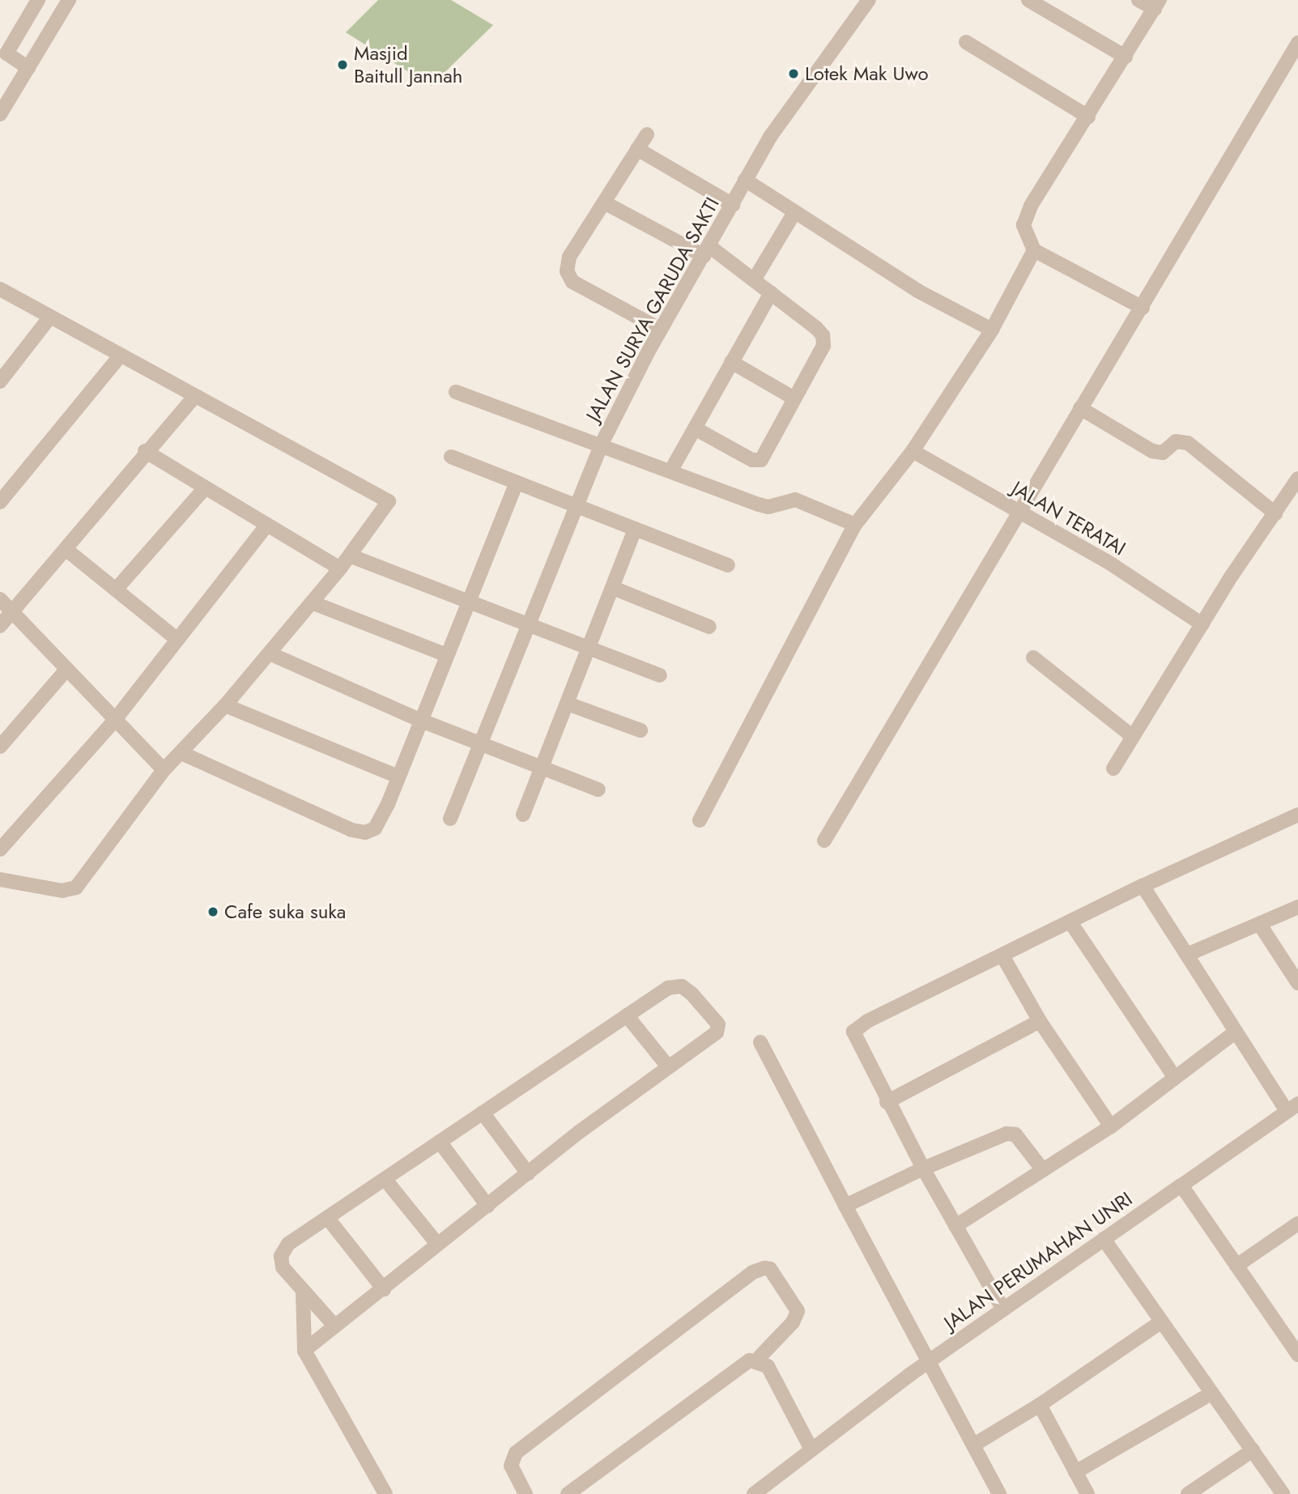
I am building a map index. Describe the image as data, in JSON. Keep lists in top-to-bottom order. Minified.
{"streets":{"street":["JALAN SURYA GARUDA SAKTI","JALAN TERATAI","JALAN PERUMAHAN UNRI"]},"places":["Masjid Baitull Jannah","Lotek Mak Uwo","Cafe suka suka"]}
